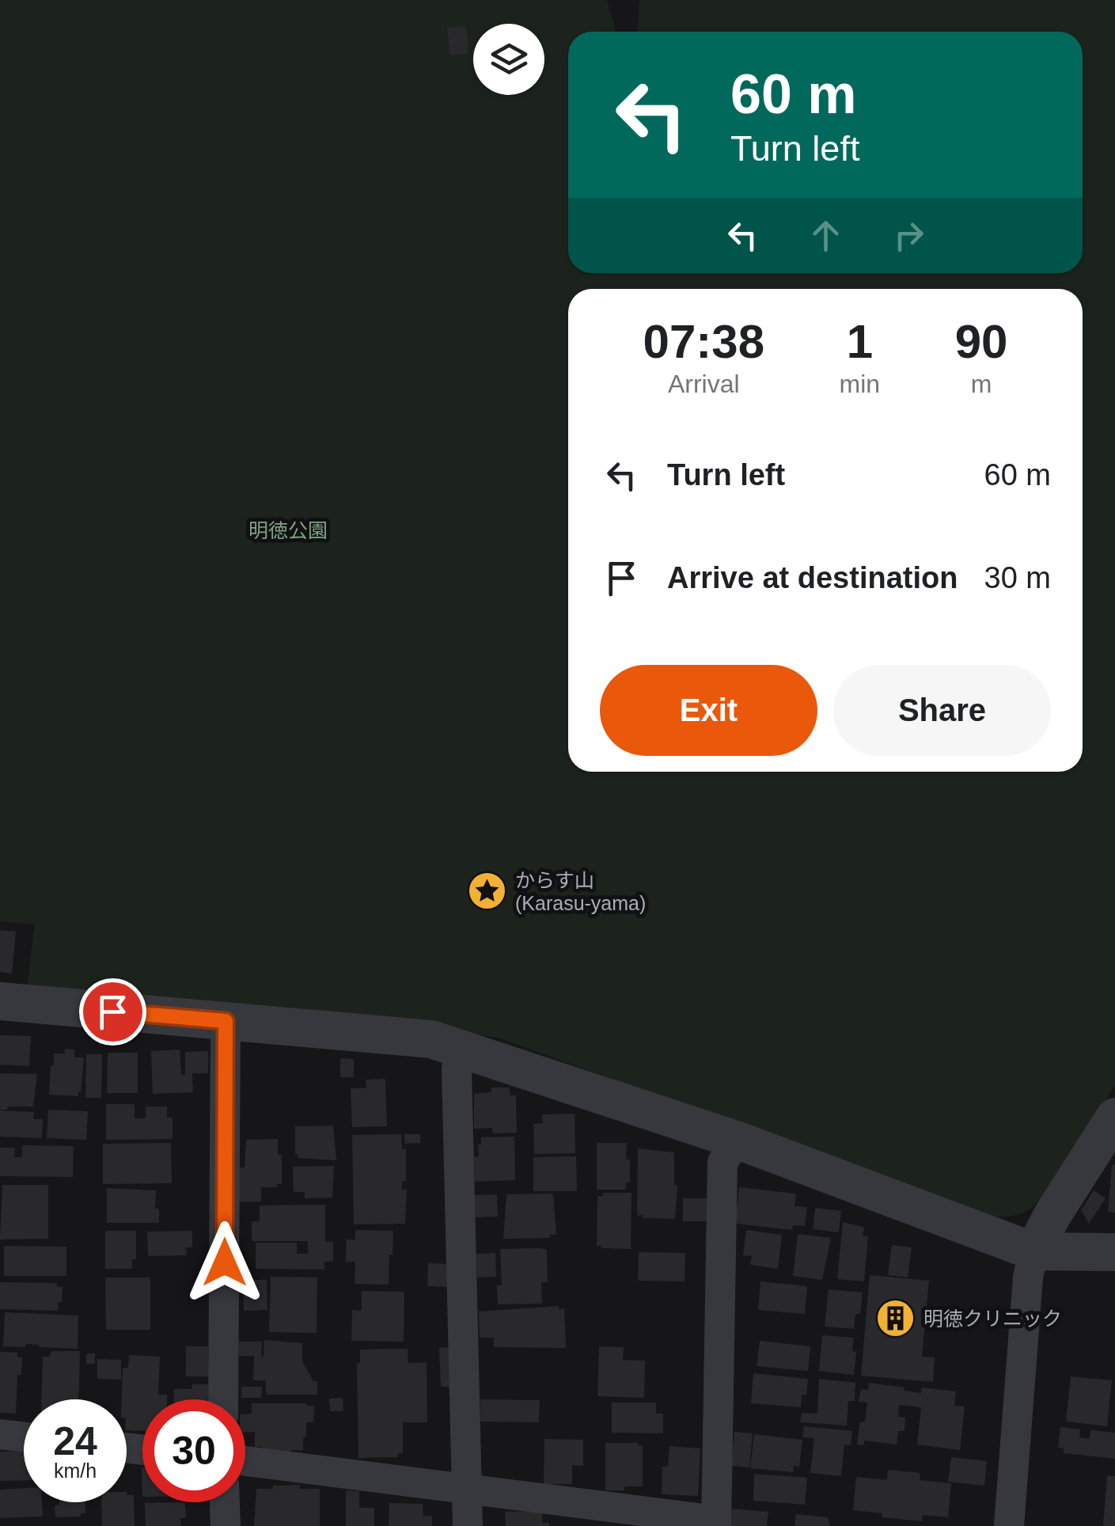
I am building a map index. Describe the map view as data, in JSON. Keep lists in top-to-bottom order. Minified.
{"parks":["明徳公園"],"places":{"place":["からす山 (Karasu-yama)"],"building":["明徳クリニック"]},"page":{"turn":["60 m","Turn left"],"eta":["07:38","Arrival","1","min","90","m"],"list":[{"name":"Turn left","value":"60 m"},{"name":"Arrive at destination","value":"30 m"}],"buttons":["Exit","Share"],"speed":"24 km/h","limit":"30"}}
